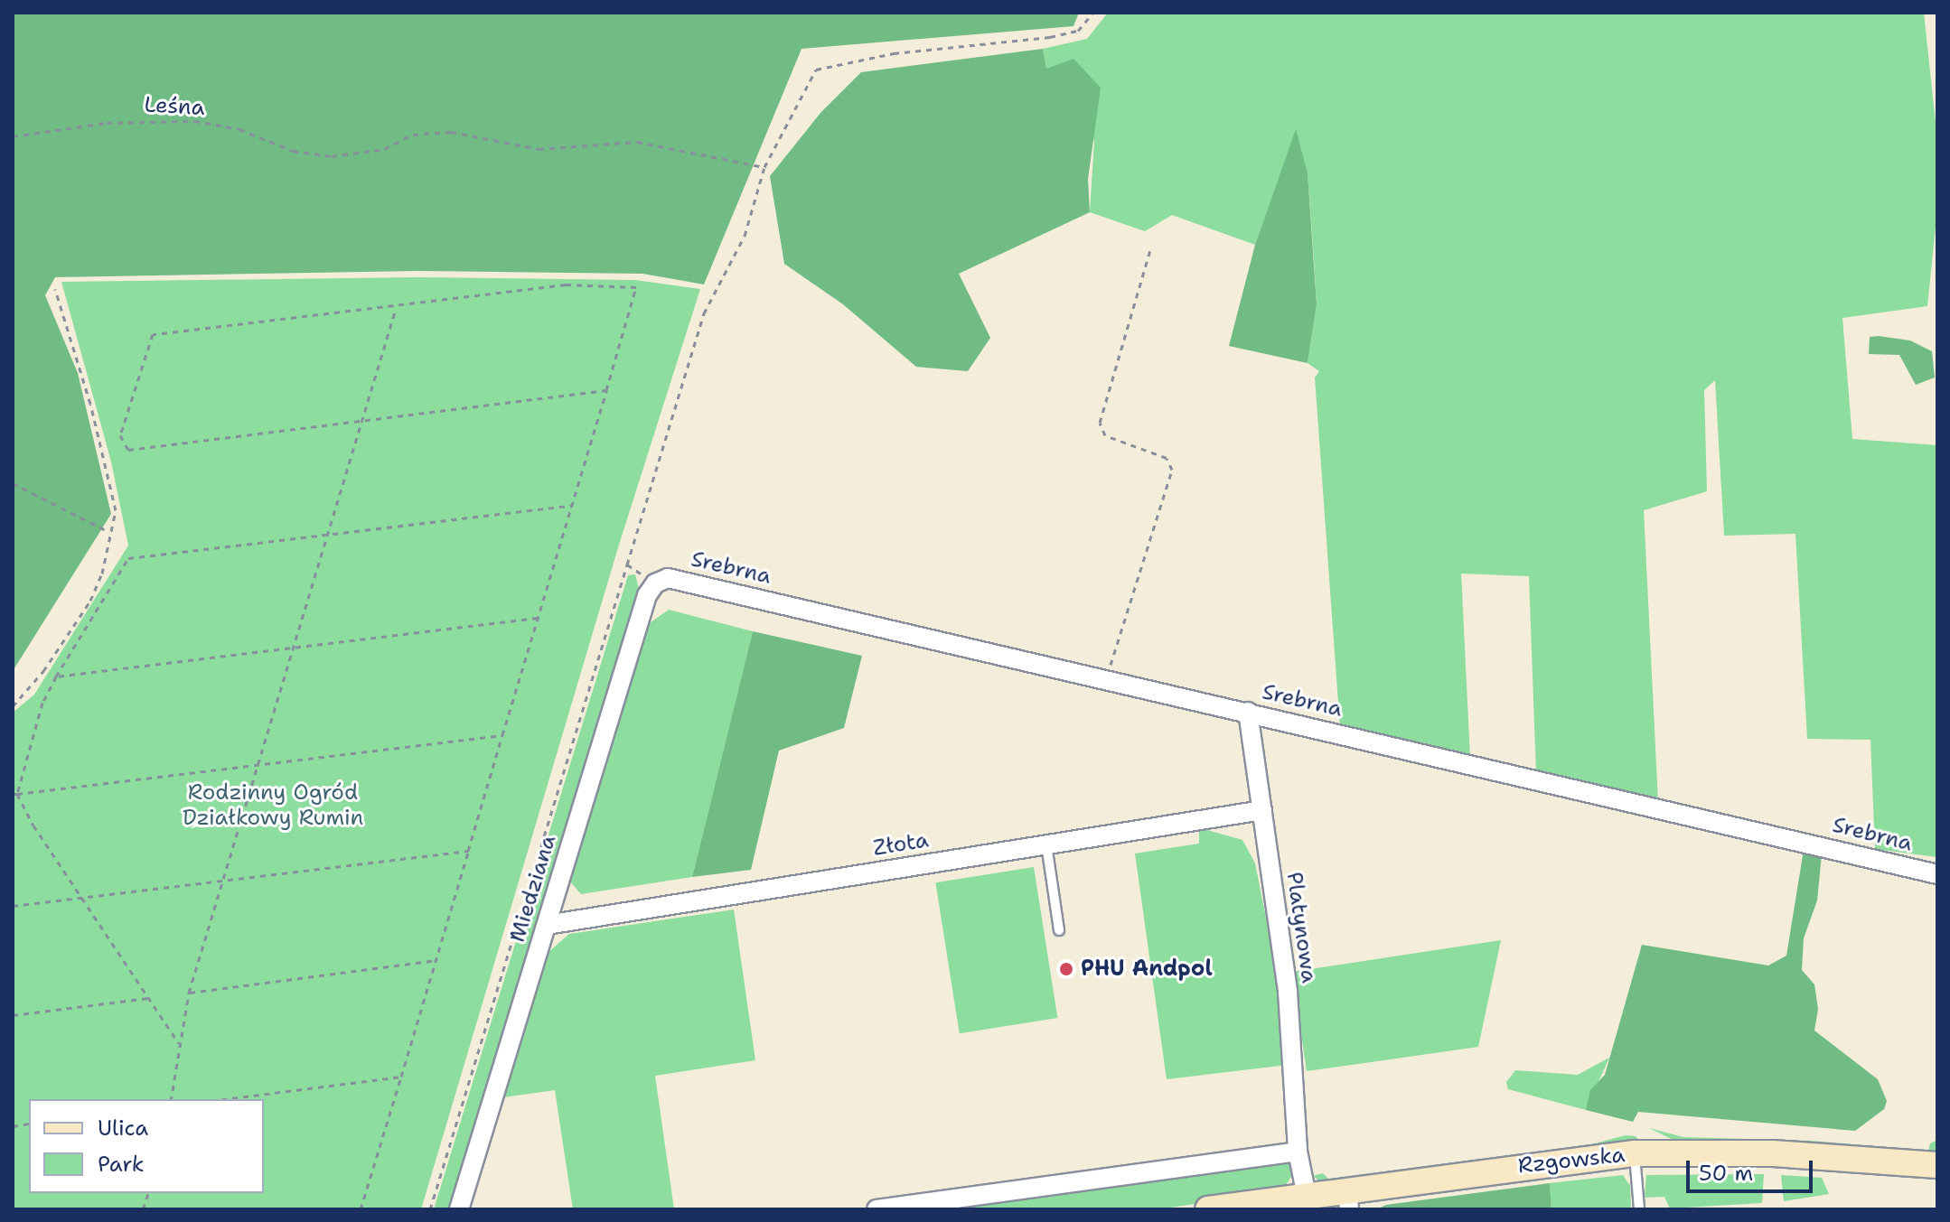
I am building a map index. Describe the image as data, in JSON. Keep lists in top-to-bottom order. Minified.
{"streets":{"street":["Srebrna","Złota","Miedziana","Platynowa","Rzgowska"],"path":["Leśna"]},"crossings":[["Srebrna","Miedziana"],["Srebrna","Platynowa"],["Złota","Miedziana"],["Złota","Platynowa"],["Platynowa","Rzgowska"]],"parks":["Rodzinny Ogród Działkowy Rumin"],"places":["PHU Andpol"],"legend":["Ulica","Park"],"scale_bar":"50 m"}
